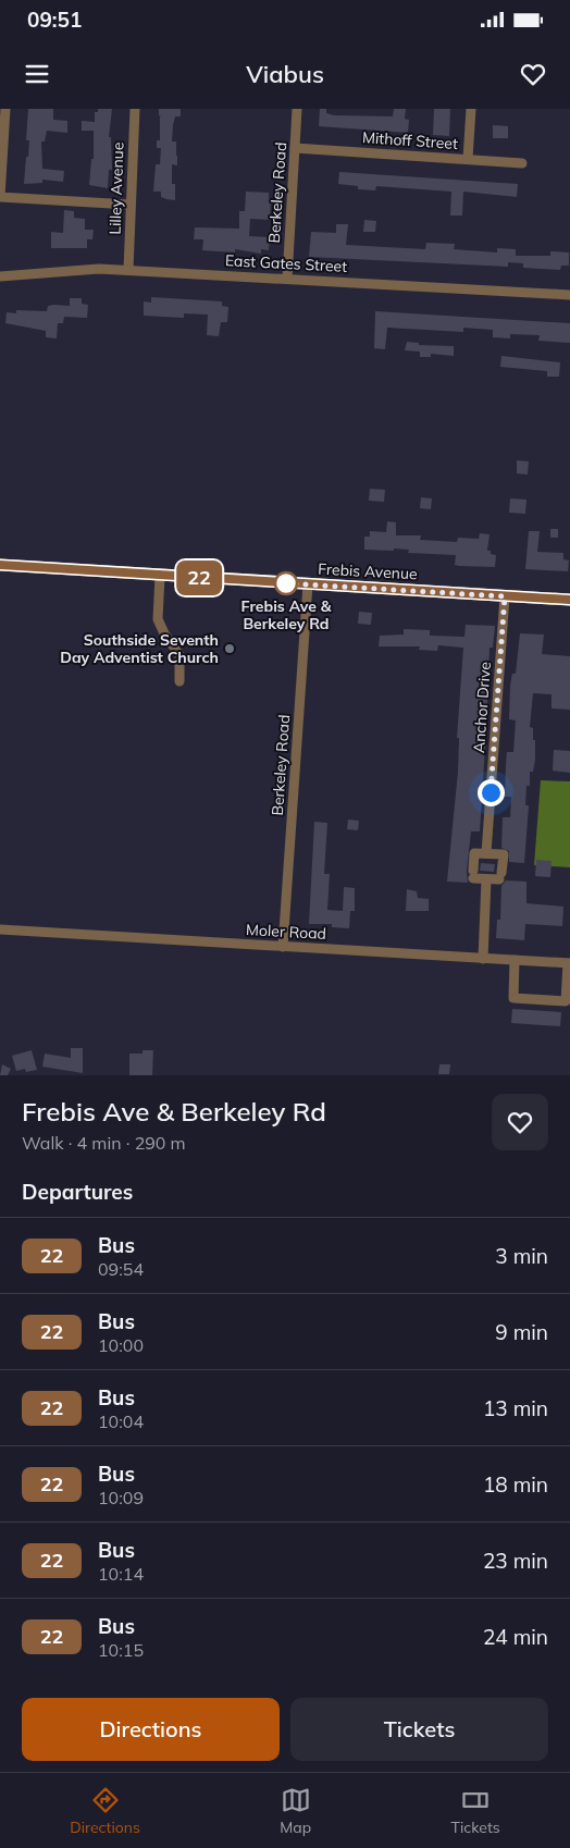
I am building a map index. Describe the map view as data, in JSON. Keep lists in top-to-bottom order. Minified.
{"streets":{"main road":["Frebis Avenue"],"street":["Mithoff Street","Lilley Avenue","Berkeley Road","East Gates Street","Anchor Drive","Moler Road"]},"crossings":[["Mithoff Street","Berkeley Road"],["Lilley Avenue","East Gates Street"],["Berkeley Road","East Gates Street"],["Berkeley Road","Frebis Avenue"],["Berkeley Road","Moler Road"],["Frebis Avenue","Anchor Drive"]],"places":["Frebis Ave & Berkeley Rd","Southside Seventh Day Adventist Church"],"lines":["bus line 22"],"page":{"status":"09:51","header":"Viabus","on_map":"22","heading":[["Frebis Ave & Berkeley Rd","Walk · 4 min · 290 m"],"Departures"],"list":[{"mark":"22","name":"Bus","note":"09:54","value":"3 min"},{"mark":"22","name":"Bus","note":"10:00","value":"9 min"},{"mark":"22","name":"Bus","note":"10:04","value":"13 min"},{"mark":"22","name":"Bus","note":"10:09","value":"18 min"},{"mark":"22","name":"Bus","note":"10:14","value":"23 min"},{"mark":"22","name":"Bus","note":"10:15","value":"24 min"}],"buttons":["Directions","Tickets"],"tabs":["Directions","Map","Tickets"]}}
